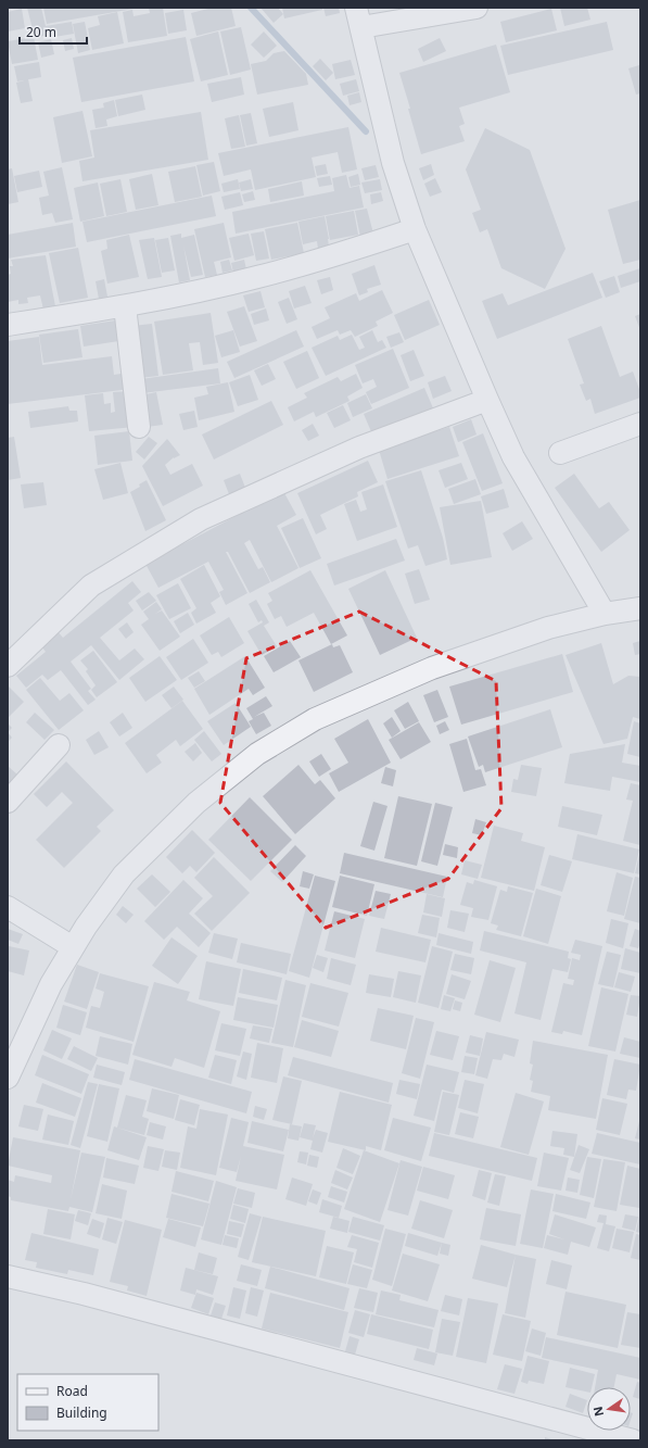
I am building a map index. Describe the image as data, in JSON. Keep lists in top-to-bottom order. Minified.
{"legend":["Road","Building"],"scale_bar":"20 m","north":"left"}
